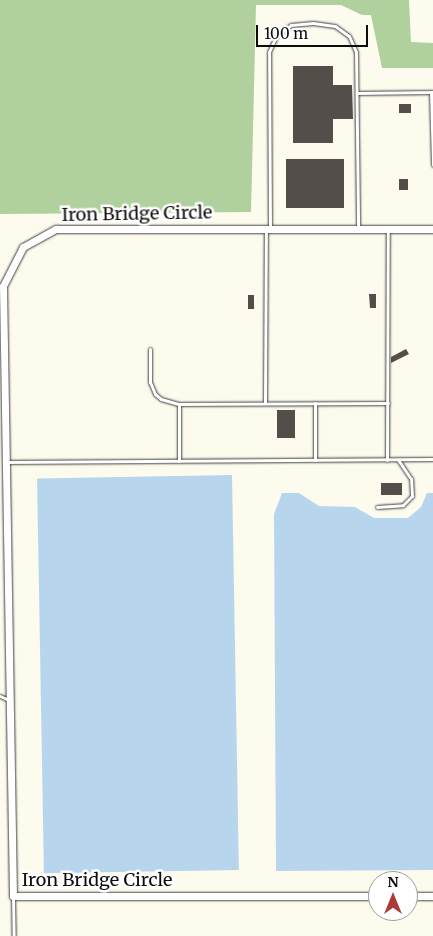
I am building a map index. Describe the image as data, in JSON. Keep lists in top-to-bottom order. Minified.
{"streets":{"street":["Iron Bridge Circle"]},"scale_bar":"100 m","north":"top"}
